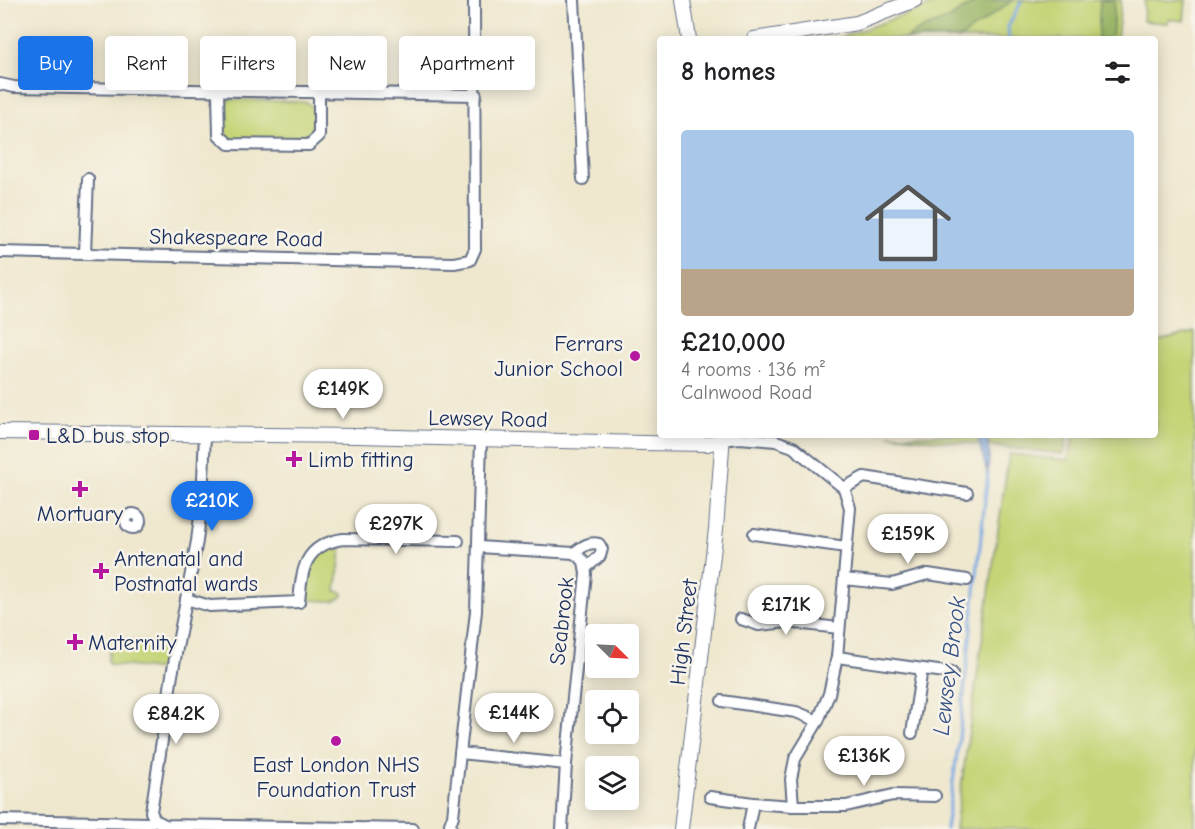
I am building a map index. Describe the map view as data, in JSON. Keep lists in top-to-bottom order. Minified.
{"streets":{"street":["Shakespeare Road","Lewsey Road","Seabrook","High Street"]},"crossings":[["Lewsey Road","High Street"]],"water":["Lewsey Brook"],"places":{"other":["Ferrars Junior School","East London NHS Foundation Trust"],"transit":["L&D bus stop"],"health":["Limb fitting","Mortuary","Antenatal and Postnatal wards","Maternity"]},"north":"bottom right","page":{"chip":["Buy","Rent","Filters","New","Apartment"],"heading":"8 homes","list":[{"name":"£210,000","note":"4 rooms · 136 m² · Calnwood Road"}],"price":["£149K","£210K","£297K","£159K","£171K","£144K","£84.2K","£136K"]}}
